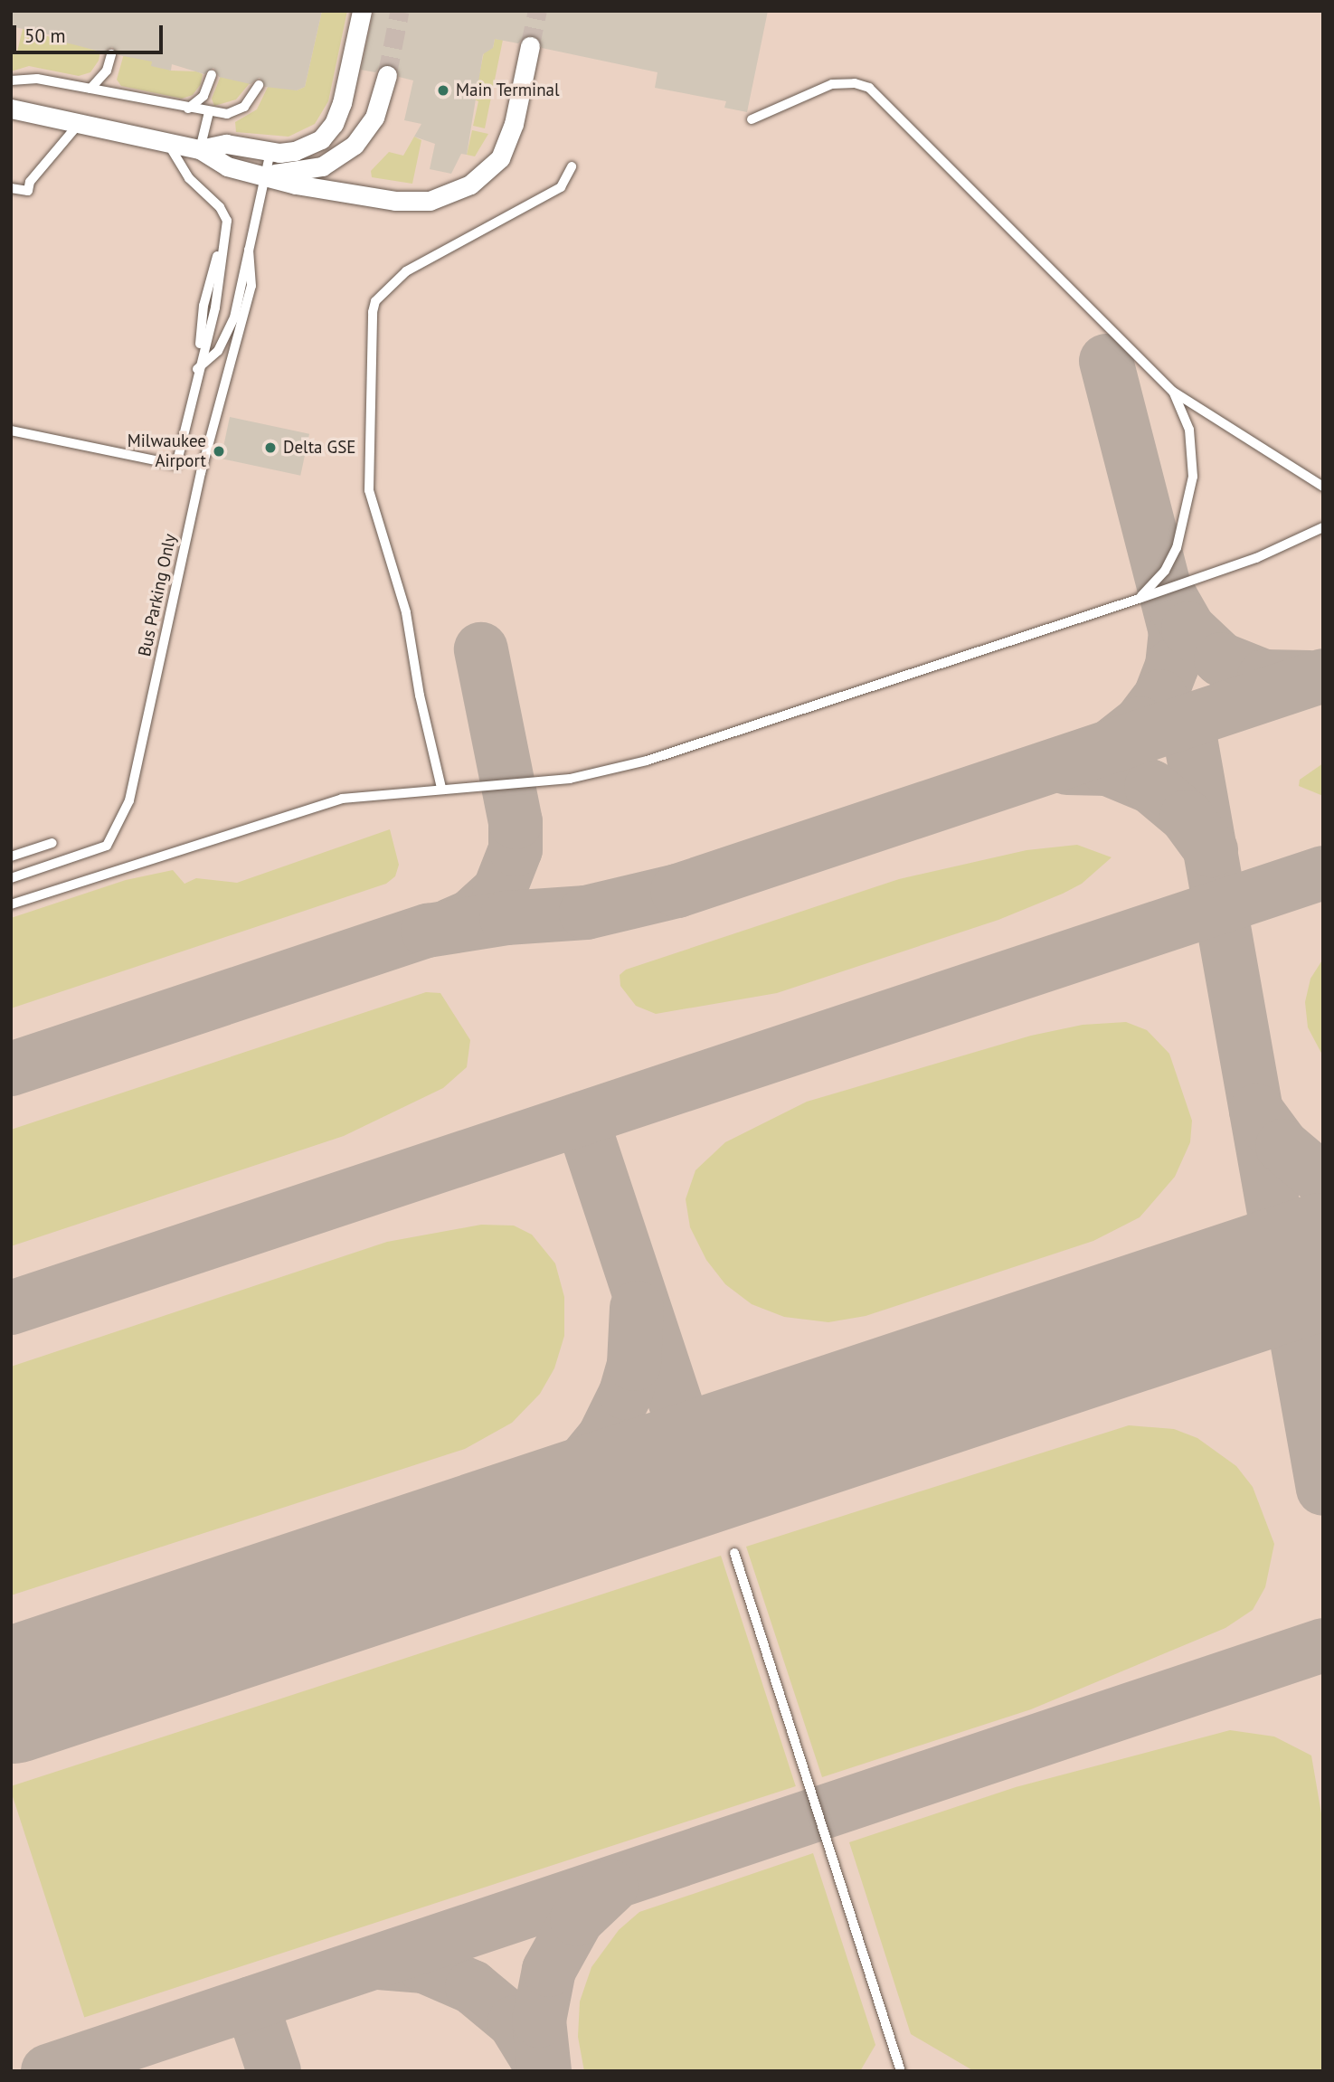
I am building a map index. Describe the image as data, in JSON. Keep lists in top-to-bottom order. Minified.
{"streets":{"lane":["Bus Parking Only"]},"places":["Main Terminal","Delta GSE","Milwaukee Airport"],"scale_bar":"50 m"}
